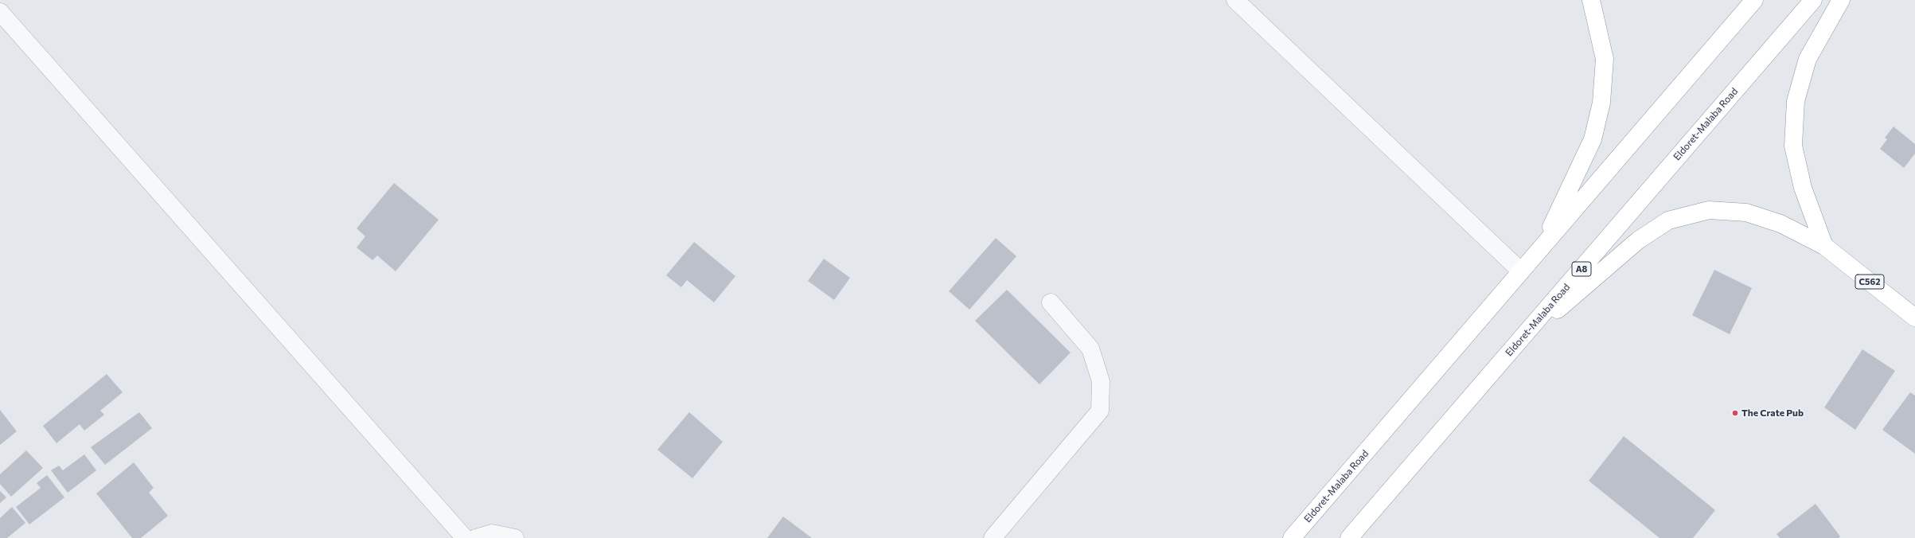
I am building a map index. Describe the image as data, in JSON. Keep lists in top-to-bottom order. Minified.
{"streets":{"main road":["Eldoret-Malaba Road","A8","C562"]},"places":["The Crate Pub"]}
